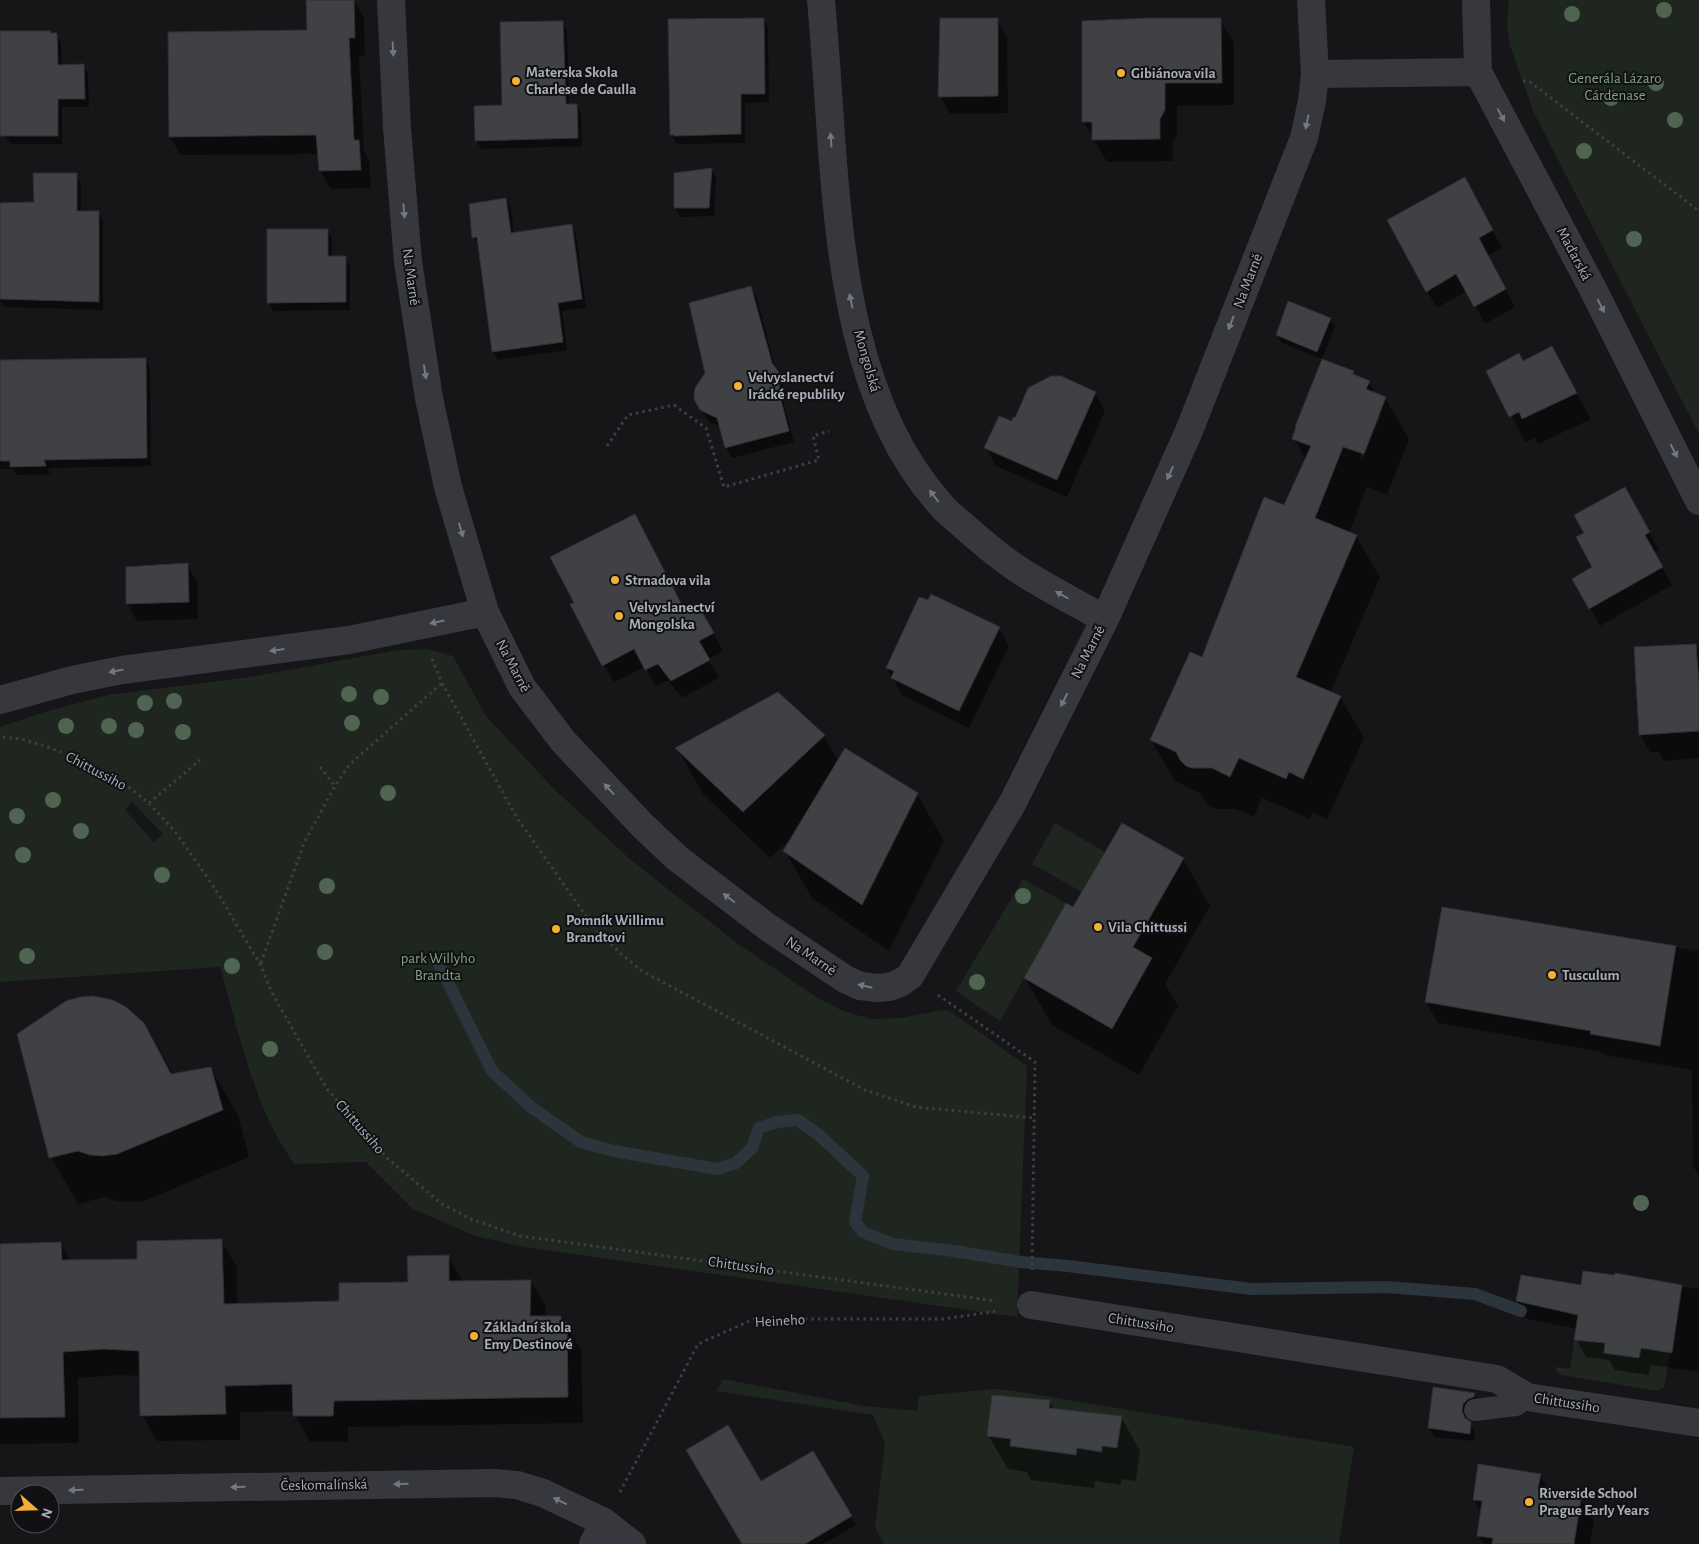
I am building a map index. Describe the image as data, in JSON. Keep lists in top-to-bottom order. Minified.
{"streets":{"street":["Maďarská","Na Marně","Mongolská","Chittussiho","Českomalínská"],"path":["Heineho"]},"crossings":[["Na Marně","Mongolská"],["Chittussiho","Heineho"],["Heineho","Českomalínská"]],"one_way":["Maďarská","Mongolská","Českomalínská"],"parks":["Generála Lázaro Cárdenase","park Willyho Brandta"],"places":["Gibiánova vila","Materska Skola Charlese de Gaulla","Velvyslanectví Irácké republiky","Strnadova vila","Velvyslanectví Mongolska","Vila Chittussi","Pomník Willimu Brandtovi","Tusculum","Základní škola Emy Destinové","Riverside School Prague Early Years"],"north":"right"}
